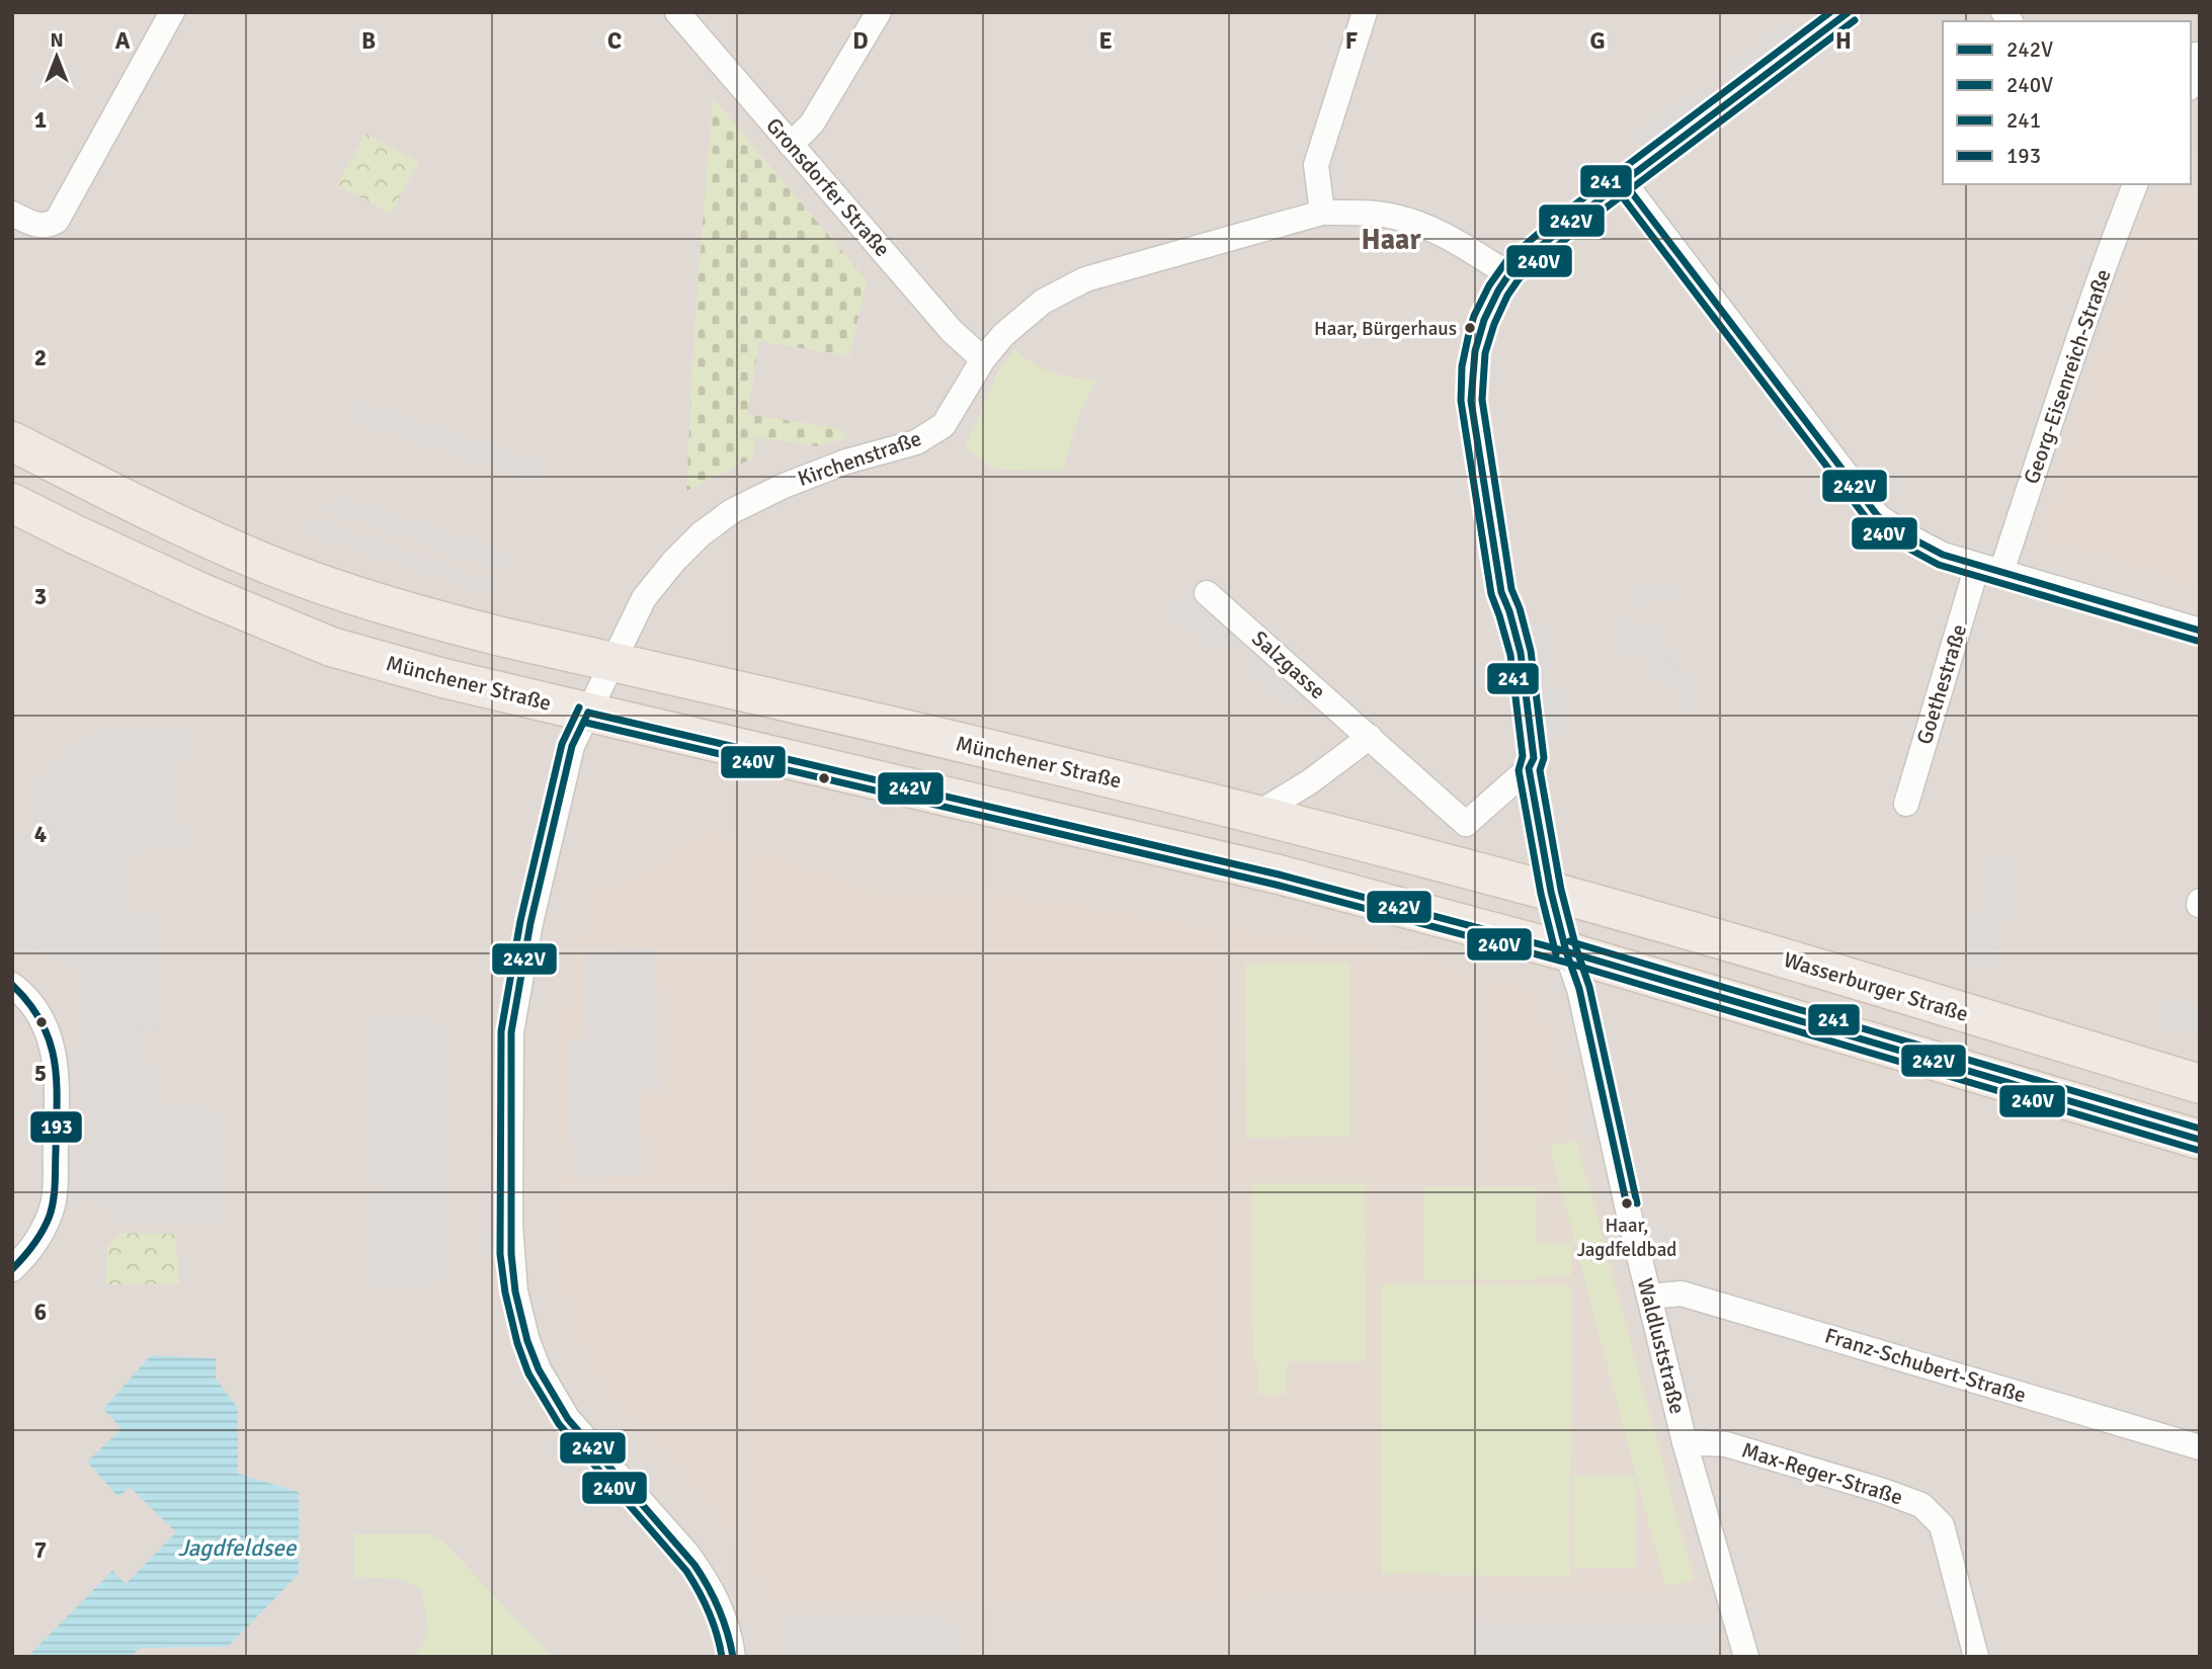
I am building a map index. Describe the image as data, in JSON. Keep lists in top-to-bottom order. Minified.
{"streets":{"main road":["Münchener Straße","Wasserburger Straße"],"street":["Gronsdorfer Straße","Georg-Eisenreich-Straße","Kirchenstraße","Salzgasse","Goethestraße","Waldluststraße","Franz-Schubert-Straße","Max-Reger-Straße"]},"crossings":[["Gronsdorfer Straße","Kirchenstraße"],["Georg-Eisenreich-Straße","Goethestraße"],["Kirchenstraße","Münchener Straße"],["Kirchenstraße","Waldluststraße"],["Münchener Straße","Wasserburger Straße"],["Münchener Straße","Waldluststraße"],["Wasserburger Straße","Waldluststraße"],["Waldluststraße","Franz-Schubert-Straße"],["Waldluststraße","Max-Reger-Straße"]],"districts":["Haar"],"water":["Jagdfeldsee"],"places":["Haar, Bürgerhaus","Haar, Jagdfeldbad"],"lines":["transit line 242V","transit line 241","transit line 240V","transit line 193"],"legend":["242V","240V","241","193"],"north":"top","grid":{"columns":["A","B","C","D","E","F","G","H"],"rows":["1","2","3","4","5","6","7"]}}
